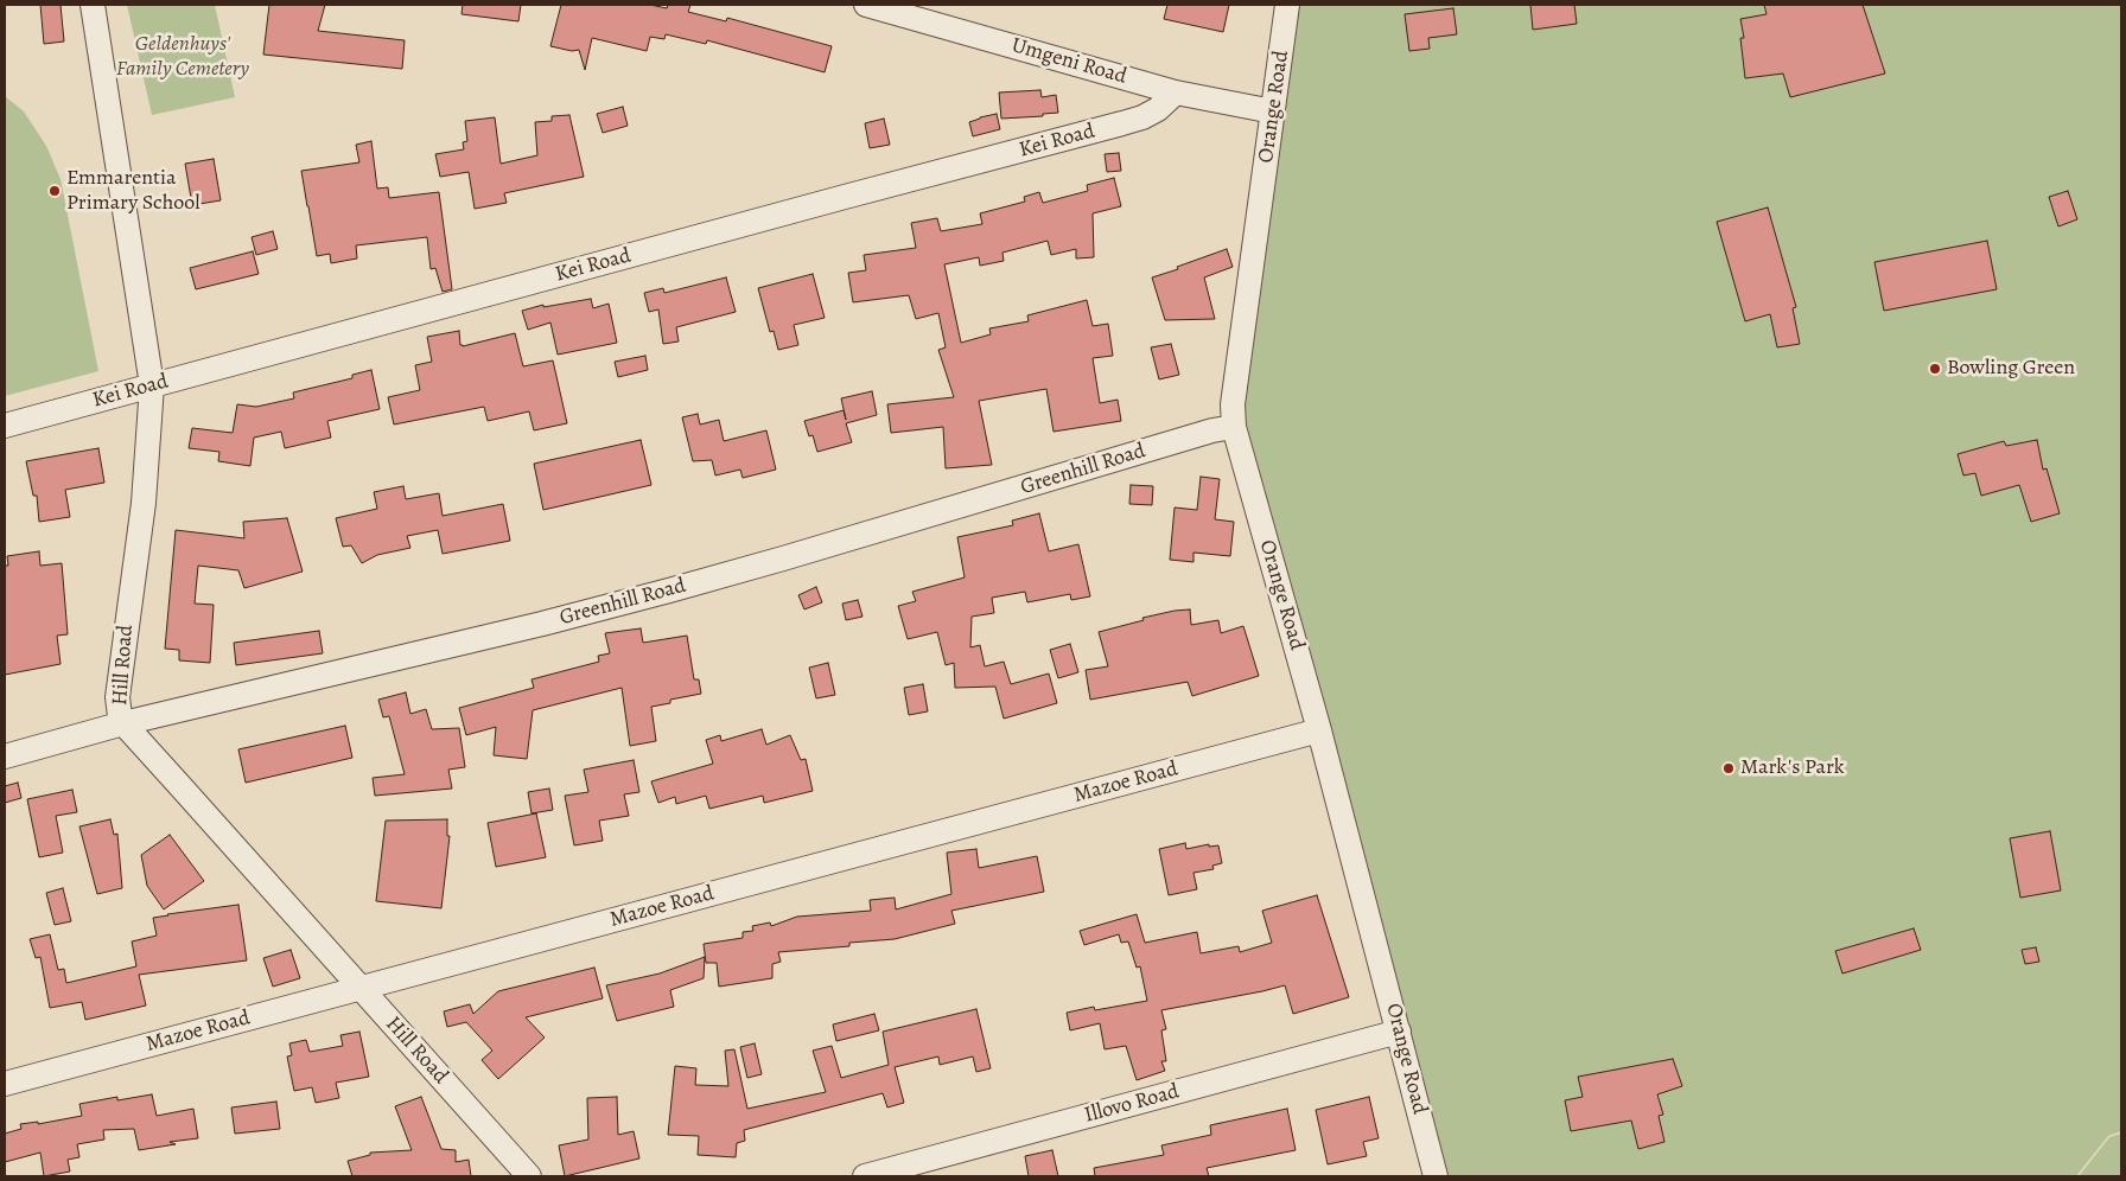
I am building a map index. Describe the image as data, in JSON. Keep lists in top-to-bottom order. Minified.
{"streets":{"street":["Umgeni Road","Orange Road","Kei Road","Greenhill Road","Hill Road","Mazoe Road","Illovo Road"]},"crossings":[["Umgeni Road","Orange Road"],["Umgeni Road","Kei Road"],["Orange Road","Greenhill Road"],["Orange Road","Mazoe Road"],["Orange Road","Illovo Road"],["Kei Road","Hill Road"],["Greenhill Road","Hill Road"],["Hill Road","Mazoe Road"]],"parks":["Geldenhuys' Family Cemetery"],"places":["Emmarentia Primary School","Bowling Green","Mark's Park"]}
